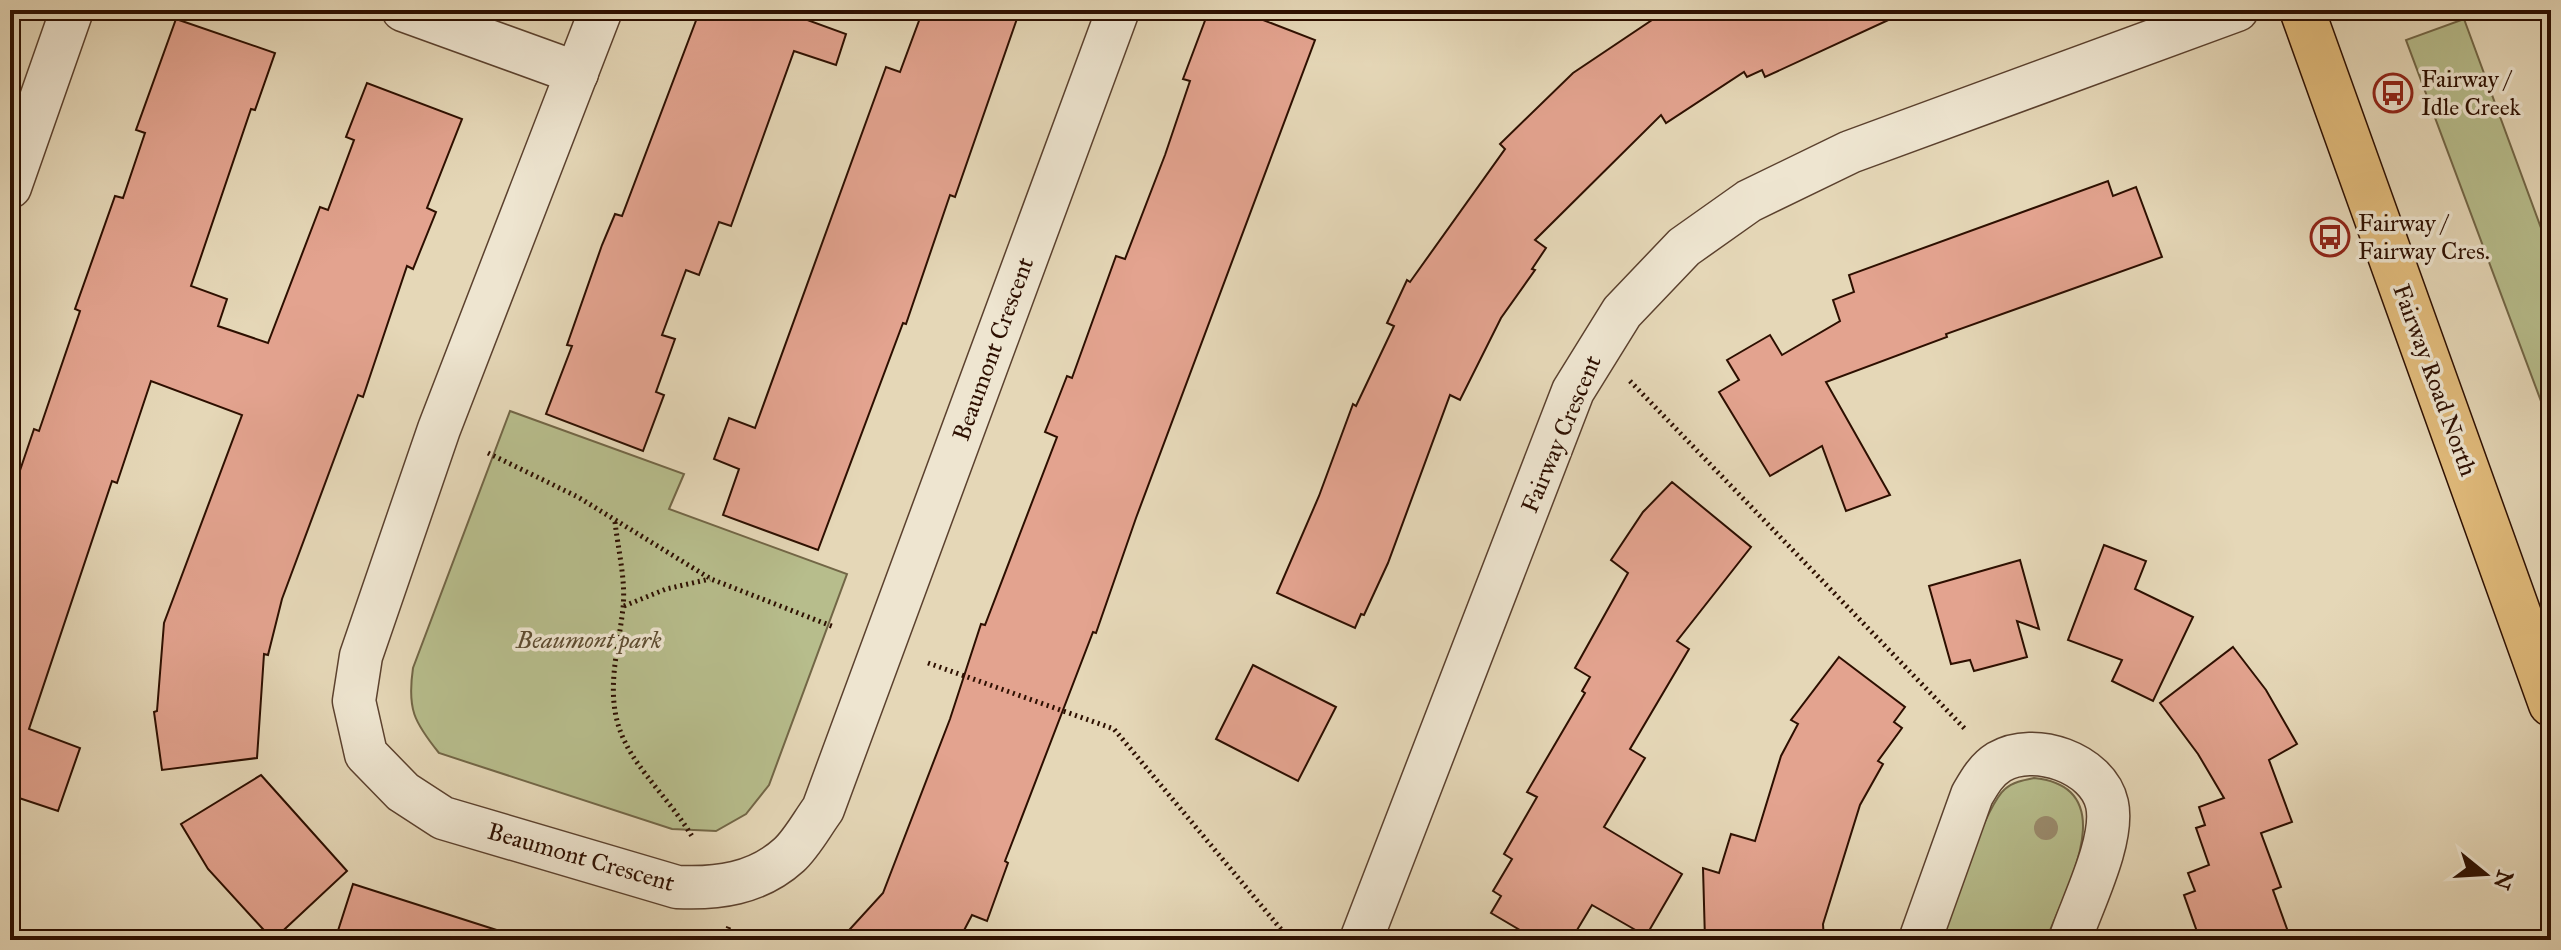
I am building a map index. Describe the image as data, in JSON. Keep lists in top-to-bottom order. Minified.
{"streets":{"main road":["Fairway Road North"],"street":["Beaumont Crescent","Fairway Crescent"]},"parks":["Beaumont park"],"places":{"bus stop":["Fairway / Idle Creek","Fairway / Fairway Cres."]},"north":"right"}
